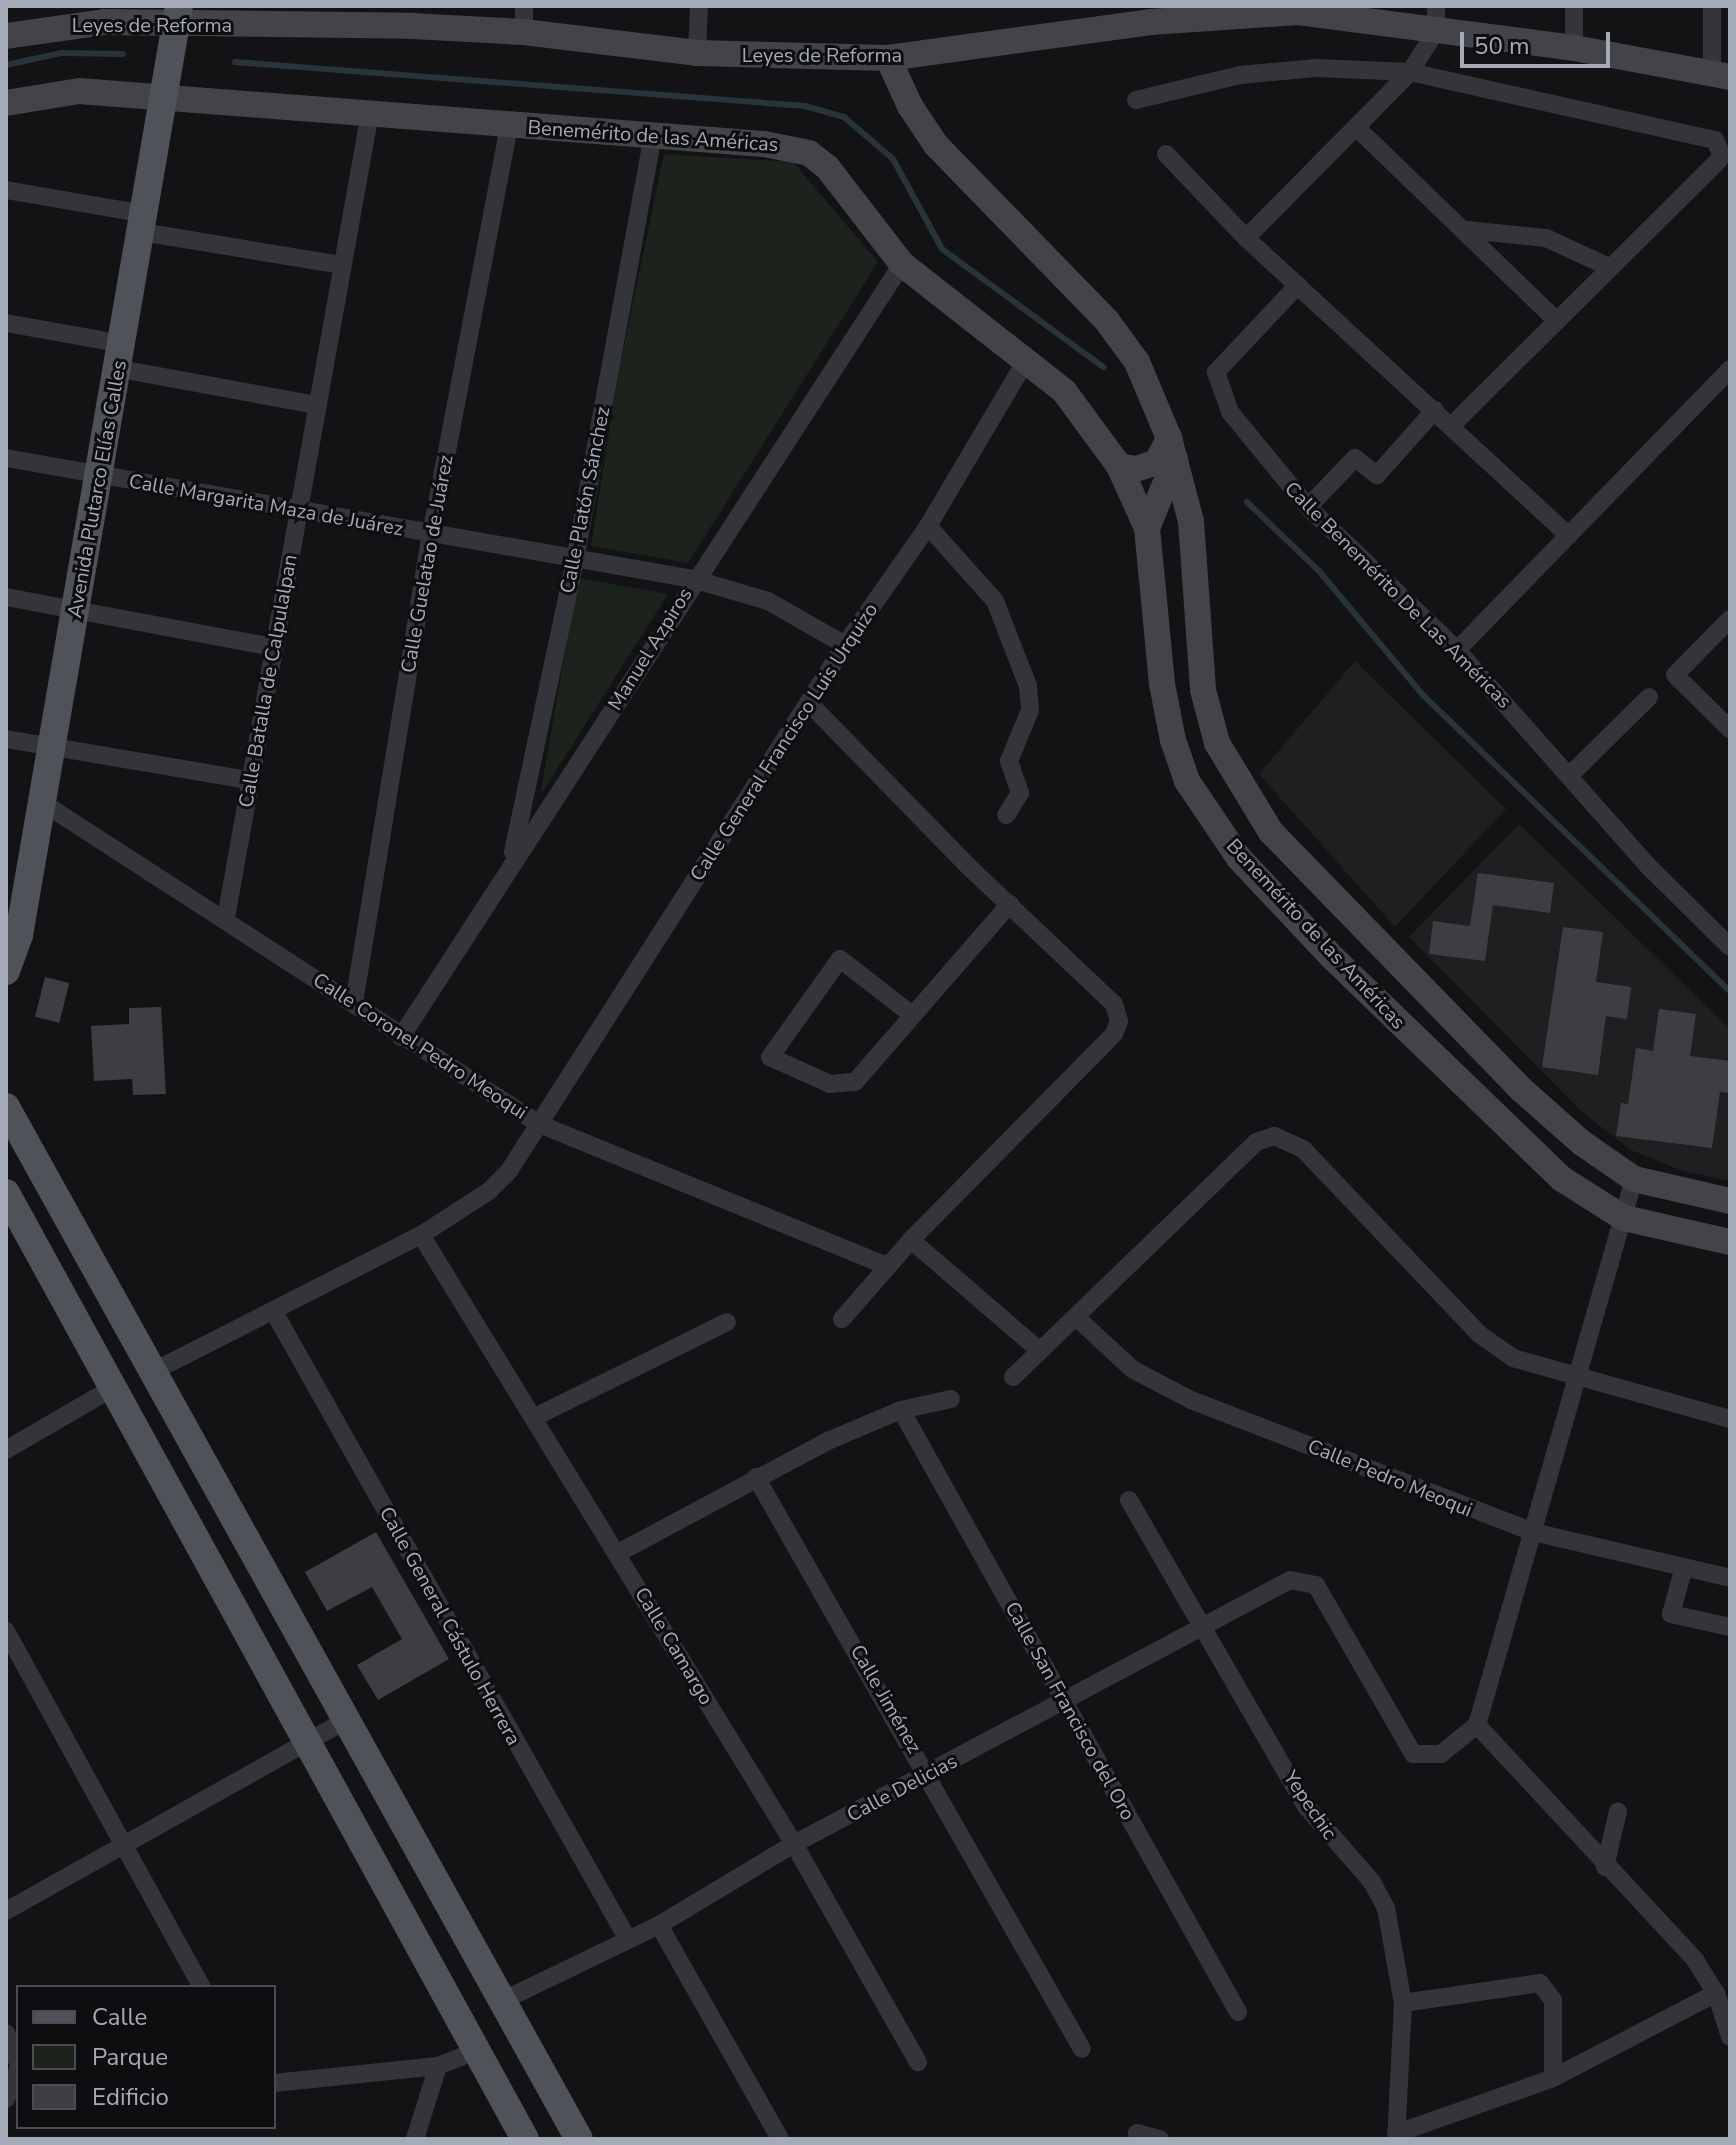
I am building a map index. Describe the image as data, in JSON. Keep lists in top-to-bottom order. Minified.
{"streets":{"main road":["Avenida Plutarco Elías Calles"],"street":["Leyes de Reforma","Benemérito de las Américas","Calle Platón Sánchez","Calle Margarita Maza de Juárez","Calle Guelatao de Juárez","Calle Benemérito De Las Américas","Manuel Azpiros","Calle Batalla de Calpulalpan","Calle General Francisco Luis Urquizo","Calle Coronel Pedro Meoqui","Calle Pedro Meoqui","Calle General Cástulo Herrera","Calle Camargo","Calle Jiménez","Calle San Francisco del Oro","Calle Delicias","Yepechic"]},"crossings":[["Leyes de Reforma","Benemérito de las Américas"],["Leyes de Reforma","Avenida Plutarco Elías Calles"],["Benemérito de las Américas","Avenida Plutarco Elías Calles"],["Benemérito de las Américas","Calle Platón Sánchez"],["Benemérito de las Américas","Calle Guelatao de Juárez"],["Benemérito de las Américas","Manuel Azpiros"],["Benemérito de las Américas","Calle Batalla de Calpulalpan"],["Benemérito de las Américas","Calle General Francisco Luis Urquizo"],["Avenida Plutarco Elías Calles","Calle Margarita Maza de Juárez"],["Avenida Plutarco Elías Calles","Calle Coronel Pedro Meoqui"],["Calle Platón Sánchez","Calle Margarita Maza de Juárez"],["Calle Platón Sánchez","Manuel Azpiros"],["Calle Margarita Maza de Juárez","Calle Guelatao de Juárez"],["Calle Margarita Maza de Juárez","Manuel Azpiros"],["Calle Margarita Maza de Juárez","Calle Batalla de Calpulalpan"],["Calle Margarita Maza de Juárez","Calle General Francisco Luis Urquizo"],["Calle Guelatao de Juárez","Calle Coronel Pedro Meoqui"],["Manuel Azpiros","Calle Coronel Pedro Meoqui"],["Calle Batalla de Calpulalpan","Calle Coronel Pedro Meoqui"],["Calle General Francisco Luis Urquizo","Calle Coronel Pedro Meoqui"],["Calle General Francisco Luis Urquizo","Calle General Cástulo Herrera"],["Calle General Francisco Luis Urquizo","Calle Camargo"],["Calle General Cástulo Herrera","Calle Delicias"],["Calle Camargo","Calle Delicias"],["Calle Jiménez","Calle Delicias"],["Calle San Francisco del Oro","Calle Delicias"],["Calle Delicias","Yepechic"]],"legend":["Calle","Parque","Edificio"],"scale_bar":"50 m"}
